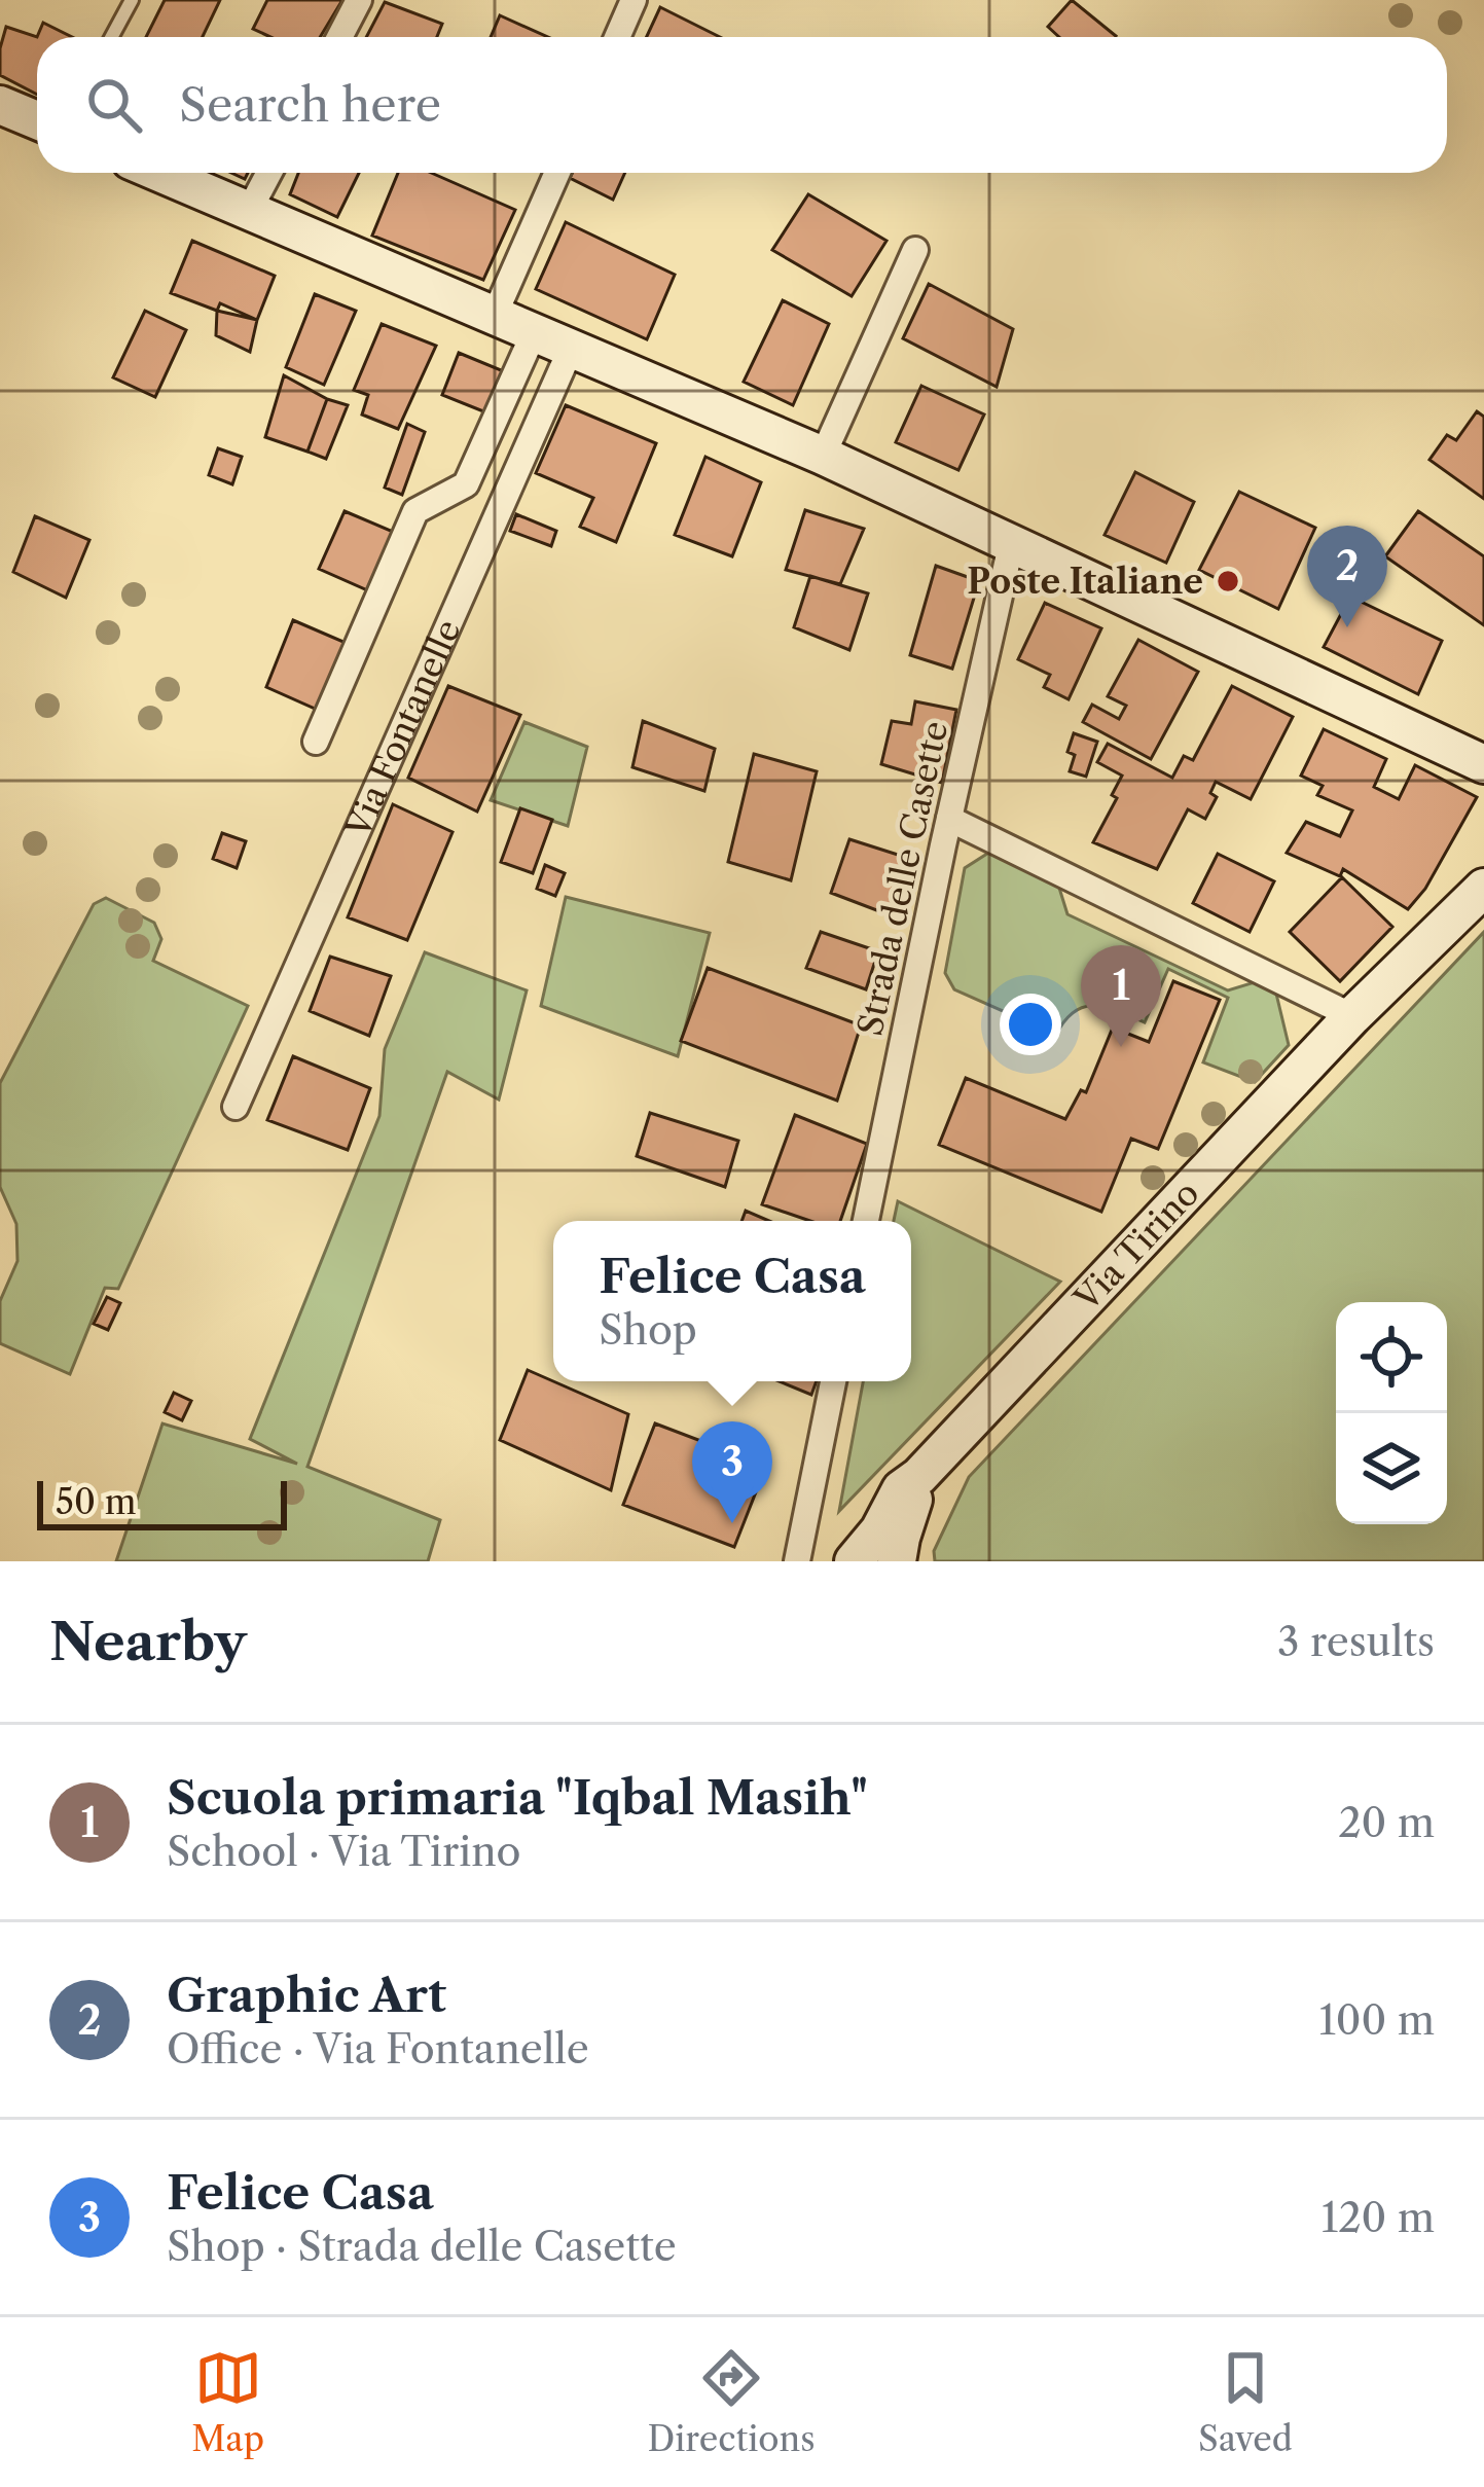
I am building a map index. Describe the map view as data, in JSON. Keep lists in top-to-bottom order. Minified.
{"streets":{"street":["Via Fontanelle","Strada delle Casette","Via Tirino"]},"places":["Poste Italiane"],"scale_bar":"50 m","page":{"search":"Search here","pins":["2","1","3"],"popup":["Felice Casa","Shop"],"scale":"50 m","heading":["Nearby","3 results"],"list":[{"mark":"1","name":"Scuola primaria \"Iqbal Masih\"","note":"School · Via Tirino","value":"20 m"},{"mark":"2","name":"Graphic Art","note":"Office · Via Fontanelle","value":"100 m"},{"mark":"3","name":"Felice Casa","note":"Shop · Strada delle Casette","value":"120 m"}],"nav":["Map","Directions","Saved"]}}
